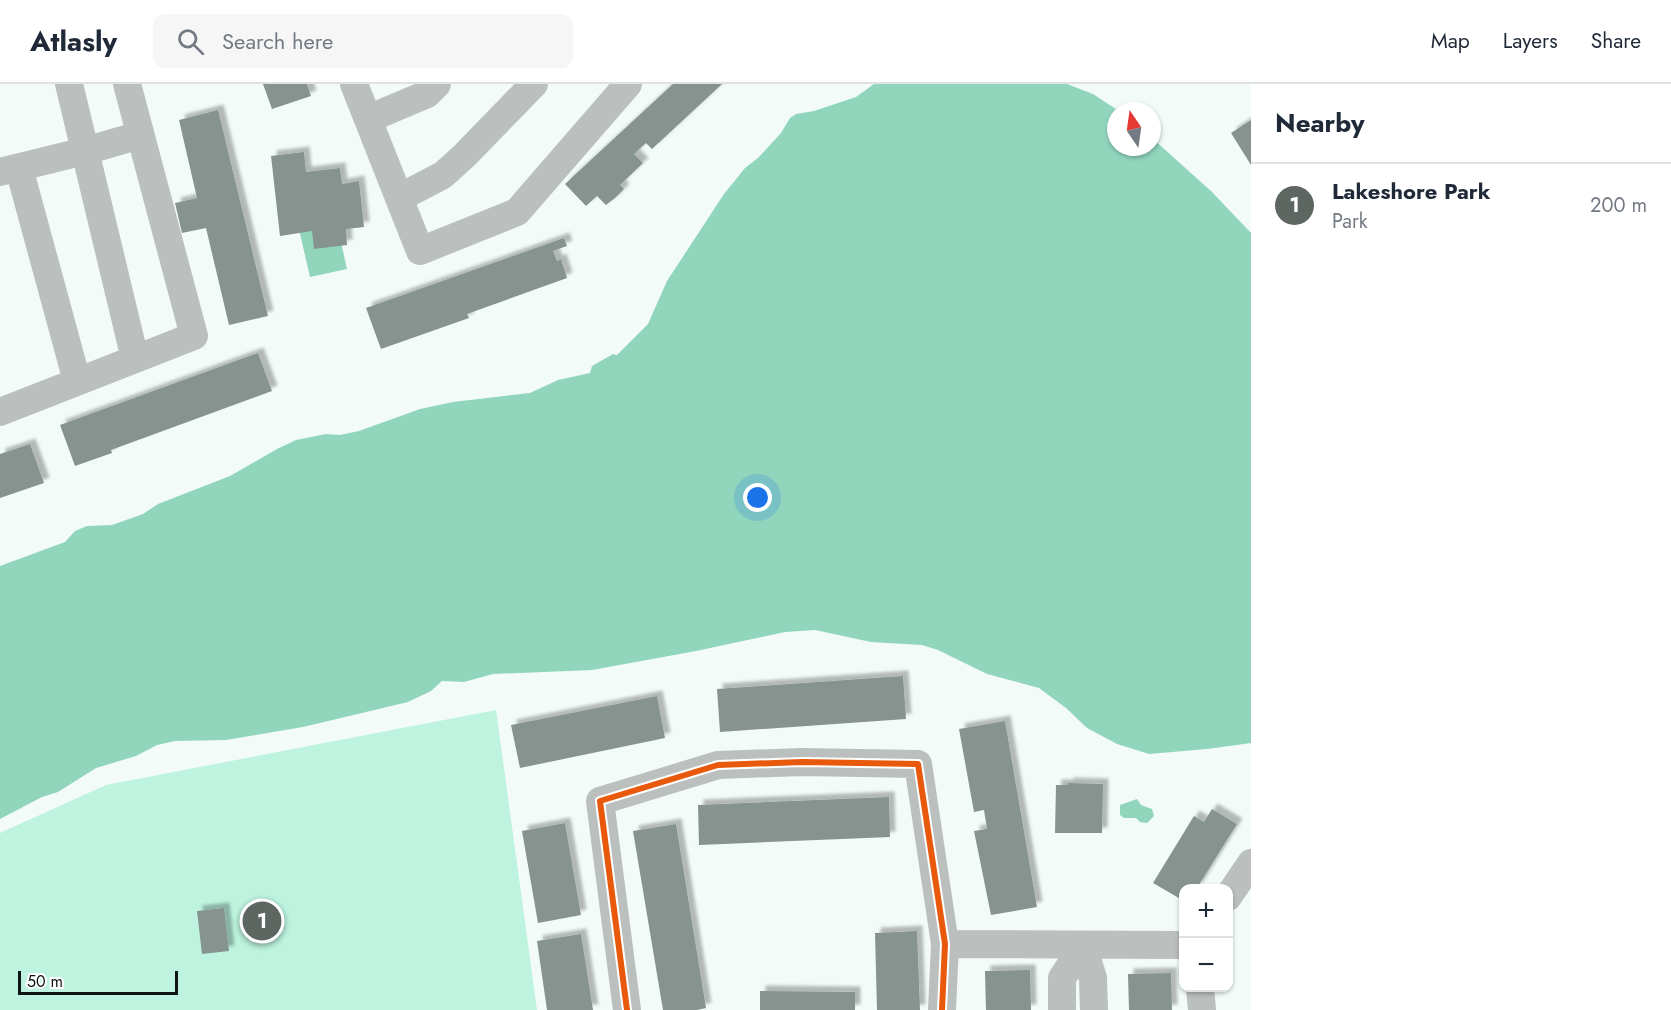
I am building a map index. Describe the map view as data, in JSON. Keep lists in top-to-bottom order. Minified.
{"scale_bar":"50 m","north":"top","page":{"header":"Atlasly","search":"Search here","nav":["Map","Layers","Share"],"heading":"Nearby","list":[{"mark":"1","name":"Lakeshore Park","note":"Park","value":"200 m"}],"map_buttons":["+","−"],"pins":"1","scale":"50 m"}}
